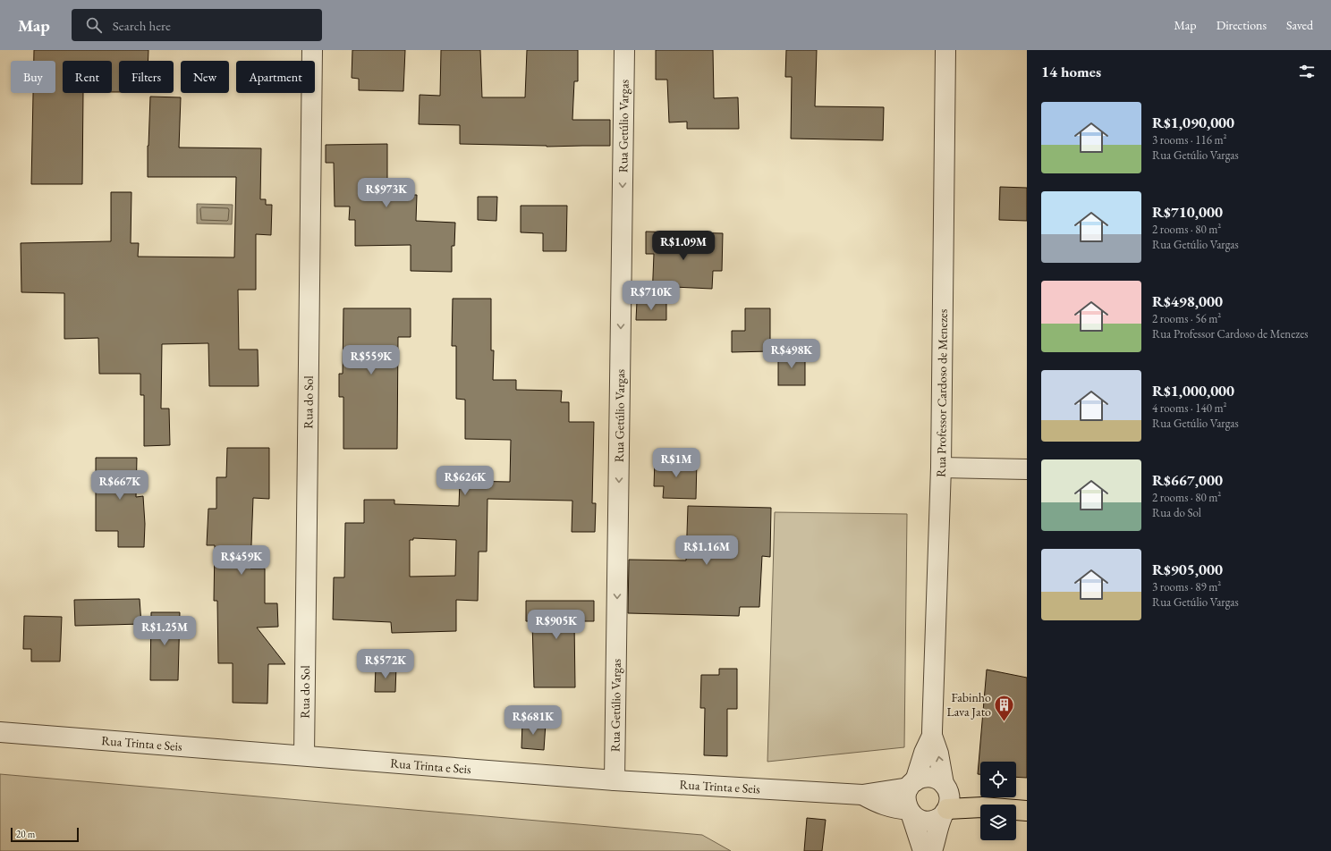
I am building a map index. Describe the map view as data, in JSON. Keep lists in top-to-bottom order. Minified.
{"streets":{"street":["Rua Getúlio Vargas","Rua Professor Cardoso de Menezes","Rua do Sol","Rua Trinta e Seis"]},"crossings":[["Rua Getúlio Vargas","Rua Trinta e Seis"],["Rua Professor Cardoso de Menezes","Rua Trinta e Seis"],["Rua do Sol","Rua Trinta e Seis"]],"one_way":["Rua Getúlio Vargas"],"places":{"building":["Fabinho Lava Jato"]},"scale_bar":"20 m","page":{"header":"Map","search":"Search here","nav":["Map","Directions","Saved"],"heading":"14 homes","chip":["Buy","Rent","Filters","New","Apartment"],"list":[{"name":"R$1,090,000","note":"3 rooms · 116 m² · Rua Getúlio Vargas"},{"name":"R$710,000","note":"2 rooms · 80 m² · Rua Getúlio Vargas"},{"name":"R$498,000","note":"2 rooms · 56 m² · Rua Professor Cardoso de Menezes"},{"name":"R$1,000,000","note":"4 rooms · 140 m² · Rua Getúlio Vargas"},{"name":"R$667,000","note":"2 rooms · 80 m² · Rua do Sol"},{"name":"R$905,000","note":"3 rooms · 89 m² · Rua Getúlio Vargas"}],"price":["R$973K","R$1.09M","R$710K","R$498K","R$559K","R$1M","R$626K","R$667K","R$1.16M","R$459K","R$905K","R$1.25M","R$572K","R$681K"],"scale":"20 m"}}
